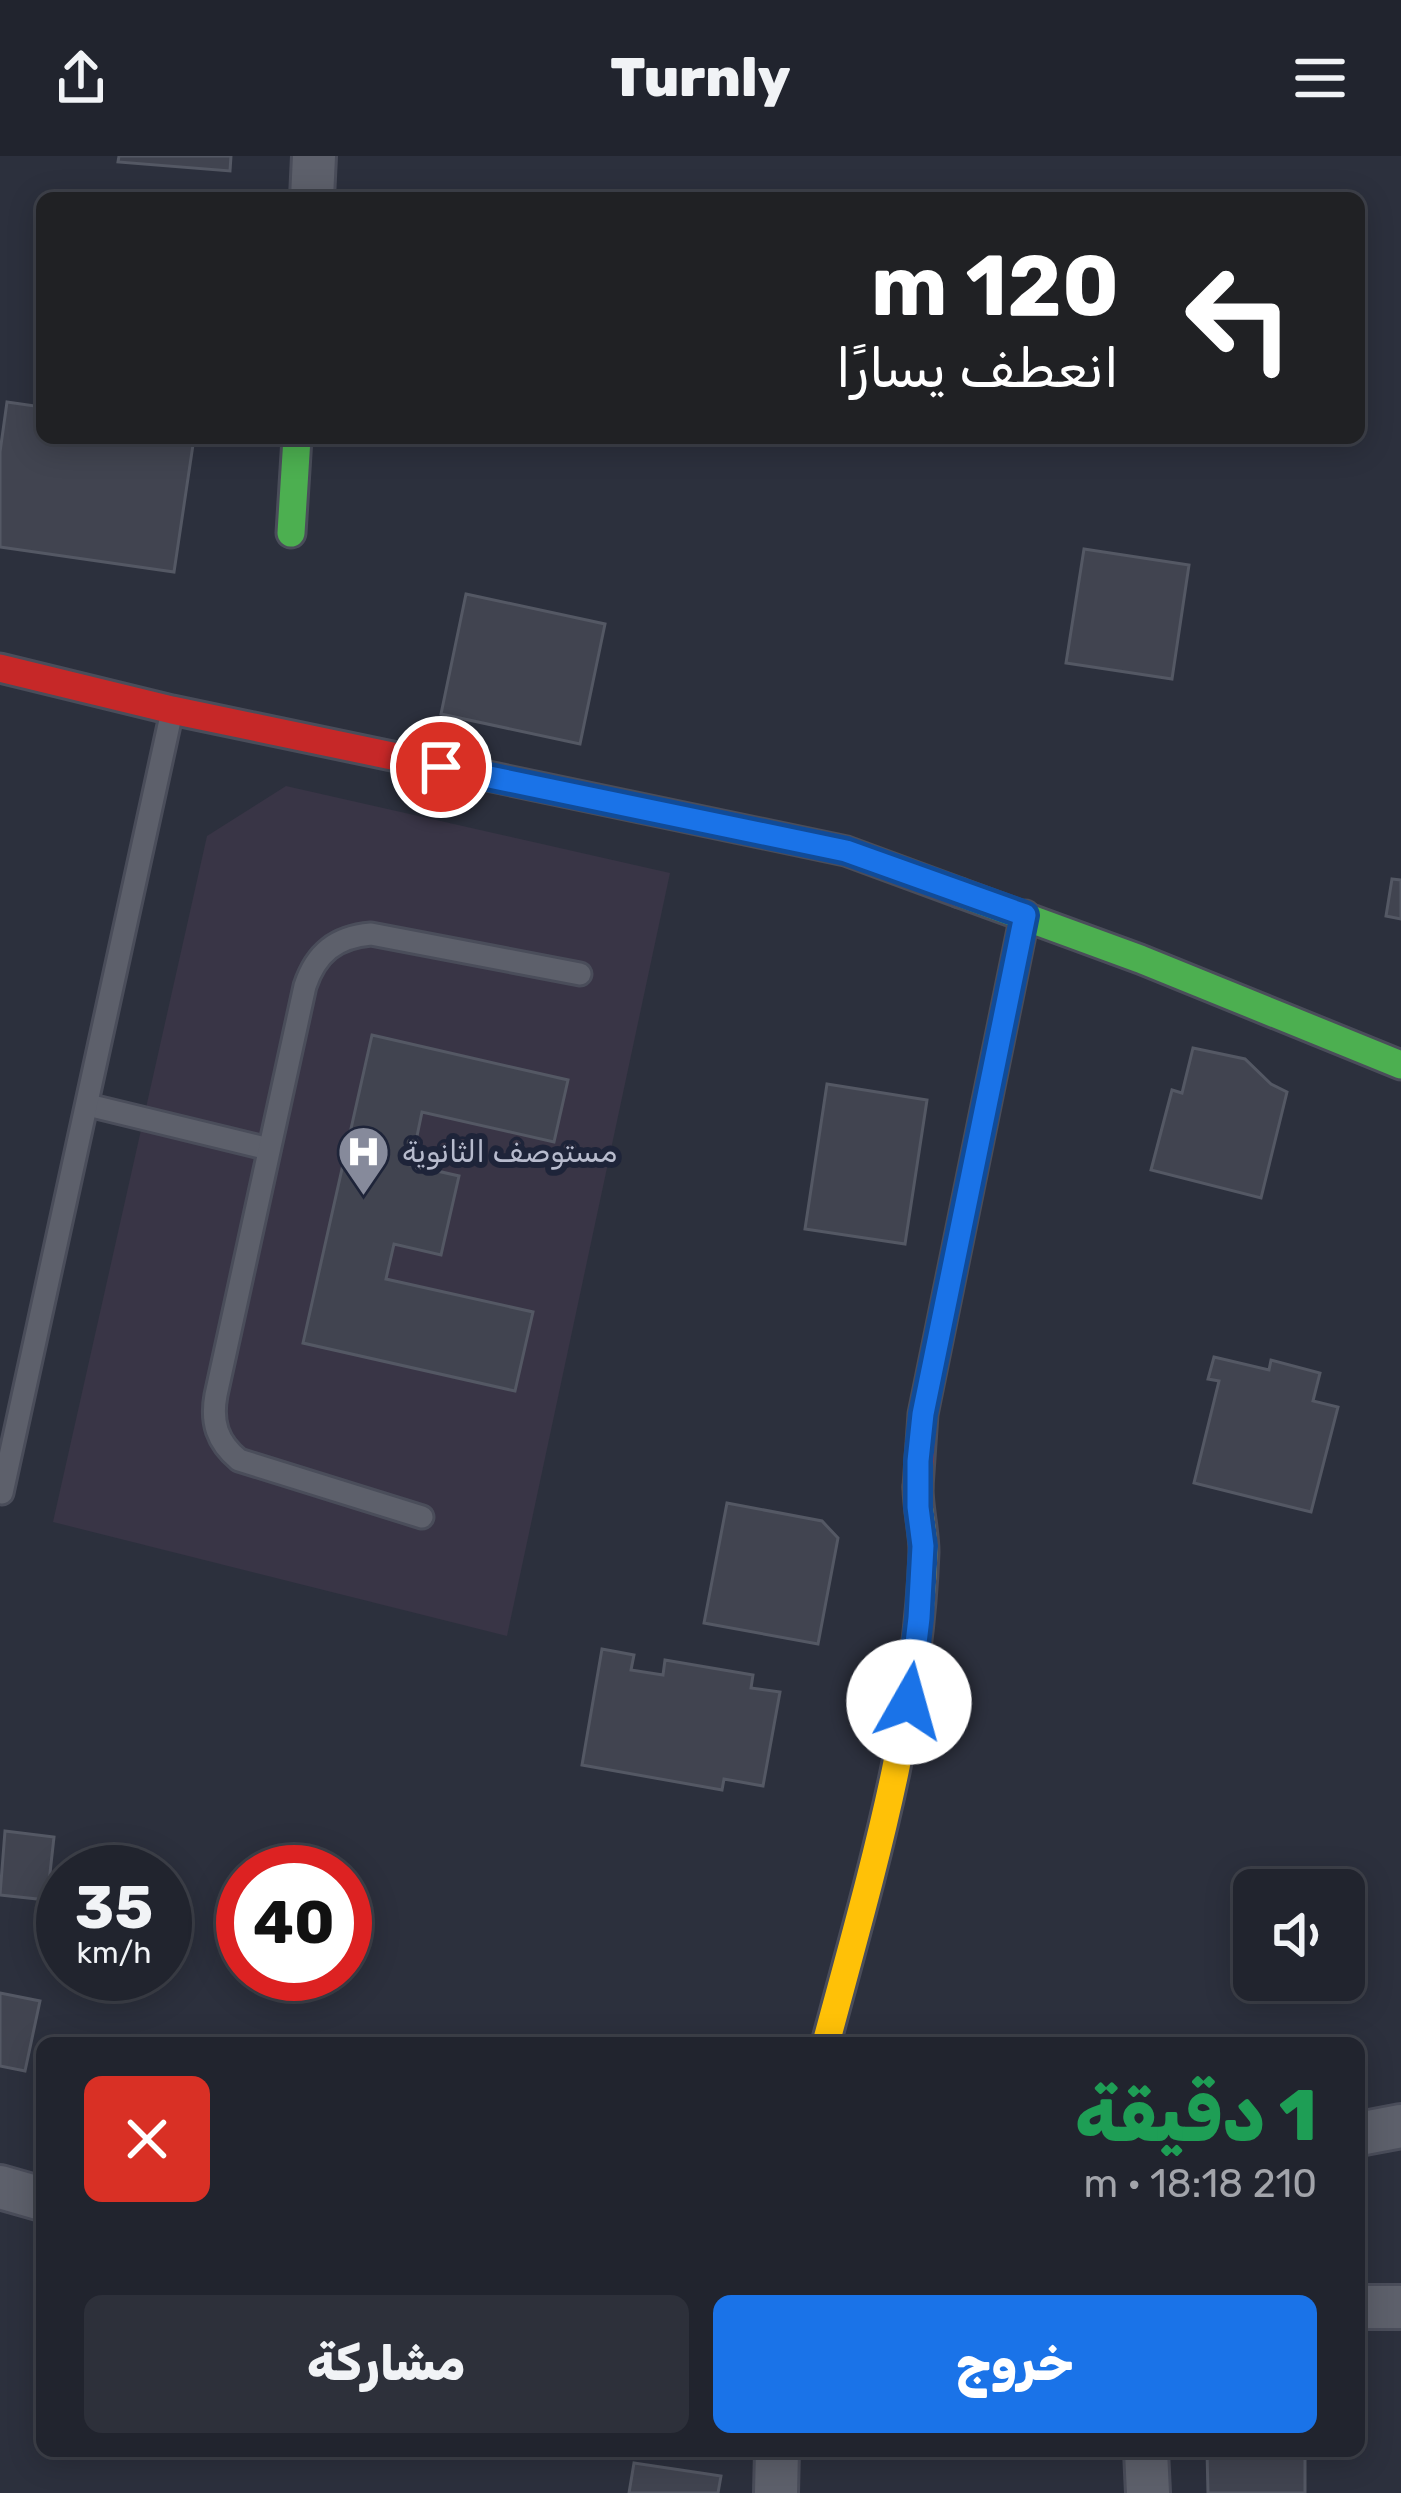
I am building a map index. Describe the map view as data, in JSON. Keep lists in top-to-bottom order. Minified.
{"places":{"hospital":["مستوصف الثانوية"]},"page":{"header":"Turnly","turn":["120 m","انعطف يسارًا"],"speed":"35 km/h","limit":"40","heading":["1 دقيقة","210 m · 18:18"],"buttons":["خروج","مشاركة"]}}
